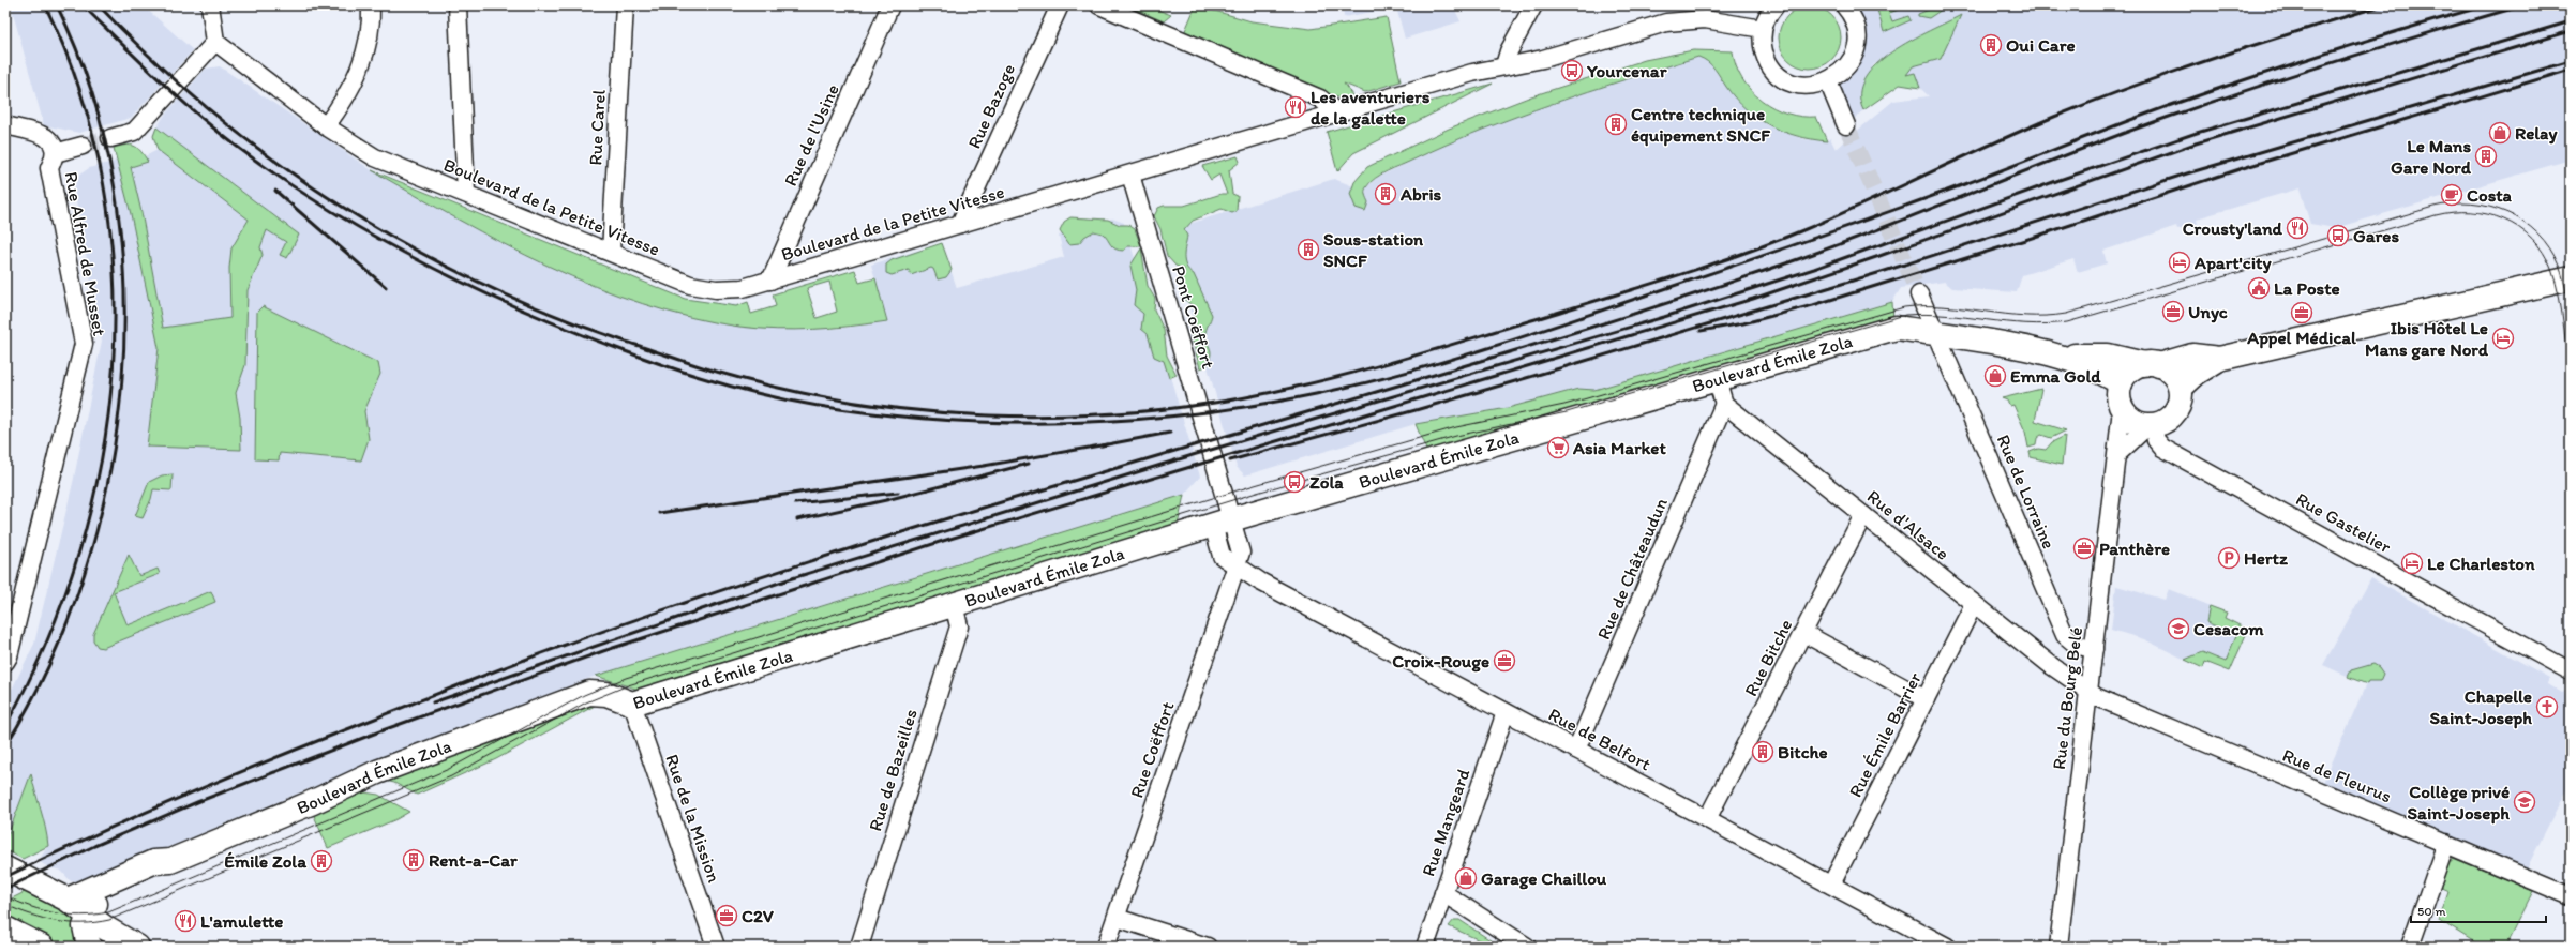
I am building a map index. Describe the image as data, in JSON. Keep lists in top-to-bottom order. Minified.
{"streets":{"main road":["Boulevard Émile Zola"],"street":["Rue Bazoge","Rue Carel","Rue de l'Usine","Boulevard de la Petite Vitesse","Rue Alfred de Musset","Pont Coëffort","Rue de Lorraine","Rue Gastelier","Rue d'Alsace","Rue de Châteaudun","Rue Bitche","Rue du Bourg Belé","Rue Émile Barrier","Rue de Belfort","Rue Coëffort","Rue de Bazeilles","Rue de Fleurus","Rue de la Mission","Rue Mangeard"]},"crossings":[["Rue Bazoge","Boulevard de la Petite Vitesse"],["Rue Carel","Boulevard de la Petite Vitesse"],["Rue de l'Usine","Boulevard de la Petite Vitesse"],["Boulevard de la Petite Vitesse","Pont Coëffort"],["Pont Coëffort","Boulevard Émile Zola"],["Pont Coëffort","Rue de Belfort"],["Boulevard Émile Zola","Rue de Lorraine"],["Boulevard Émile Zola","Rue de Belfort"],["Boulevard Émile Zola","Rue de Bazeilles"],["Boulevard Émile Zola","Rue de la Mission"],["Rue de Lorraine","Rue du Bourg Belé"],["Rue Gastelier","Rue du Bourg Belé"],["Rue d'Alsace","Rue de Châteaudun"],["Rue d'Alsace","Rue Bitche"],["Rue d'Alsace","Rue du Bourg Belé"],["Rue d'Alsace","Rue Émile Barrier"],["Rue d'Alsace","Rue de Fleurus"],["Rue de Châteaudun","Rue de Belfort"],["Rue Bitche","Rue de Belfort"],["Rue du Bourg Belé","Rue de Fleurus"],["Rue Émile Barrier","Rue de Belfort"],["Rue de Belfort","Rue Coëffort"],["Rue de Belfort","Rue Mangeard"]],"places":{"building":["Oui Care","Centre technique équipement SNCF","Le Mans Gare Nord","Abris","Sous-station SNCF","Bitche","Rent-a-Car","Émile Zola"],"bus stop":["Yourcenar","Gares","Zola"],"restaurant":["Les aventuriers de la galette","Crousty'land","L'amulette"],"shop":["Relay","Emma Gold","Garage Chaillou"],"cafe":["Costa"],"hotel":["Apart'city","Ibis Hôtel Le Mans gare Nord","Le Charleston"],"public building":["La Poste"],"office":["Unyc","Appel Médical","Panthère","Croix-Rouge","C2V"],"supermarket":["Asia Market"],"parking":["Hertz"],"school or university":["Cesacom","Collège privé Saint-Joseph"],"church":["Chapelle Saint-Joseph"]},"scale_bar":"50 m"}
